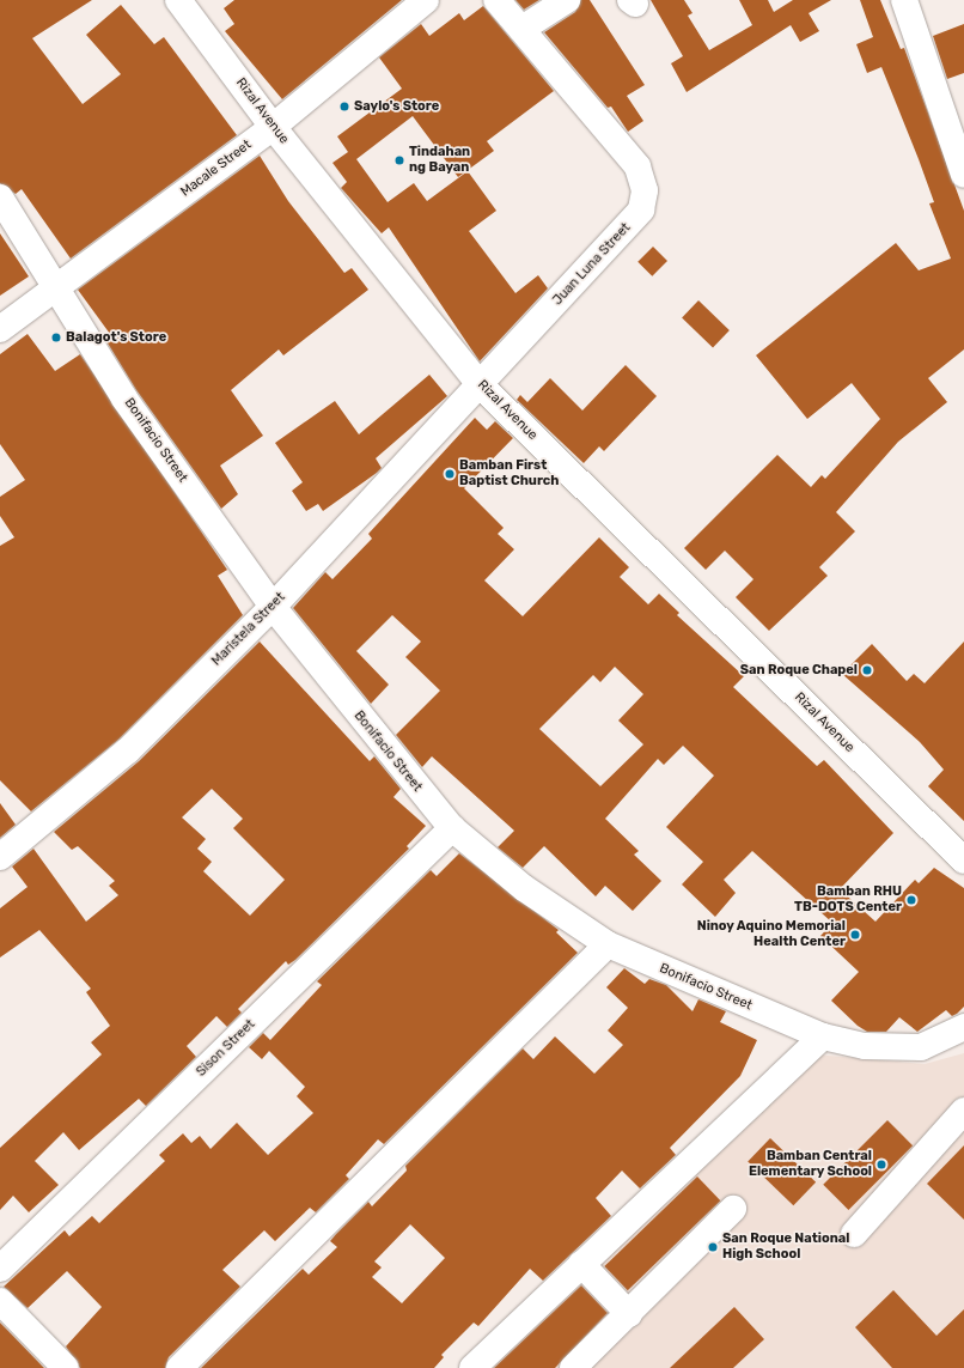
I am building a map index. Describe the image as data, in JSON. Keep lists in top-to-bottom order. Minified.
{"streets":{"street":["Rizal Avenue","Macale Street","Juan Luna Street","Bonifacio Street","Maristela Street","Sison Street"]},"crossings":[["Rizal Avenue","Macale Street"],["Rizal Avenue","Juan Luna Street"],["Rizal Avenue","Maristela Street"],["Macale Street","Bonifacio Street"],["Juan Luna Street","Maristela Street"],["Bonifacio Street","Maristela Street"],["Bonifacio Street","Sison Street"]],"places":["Saylo's Store","Tindahan ng Bayan","Balagot's Store","Bamban First Baptist Church","San Roque Chapel","Bamban RHU TB-DOTS Center","Ninoy Aquino Memorial Health Center","Bamban Central Elementary School","San Roque National High School"]}
